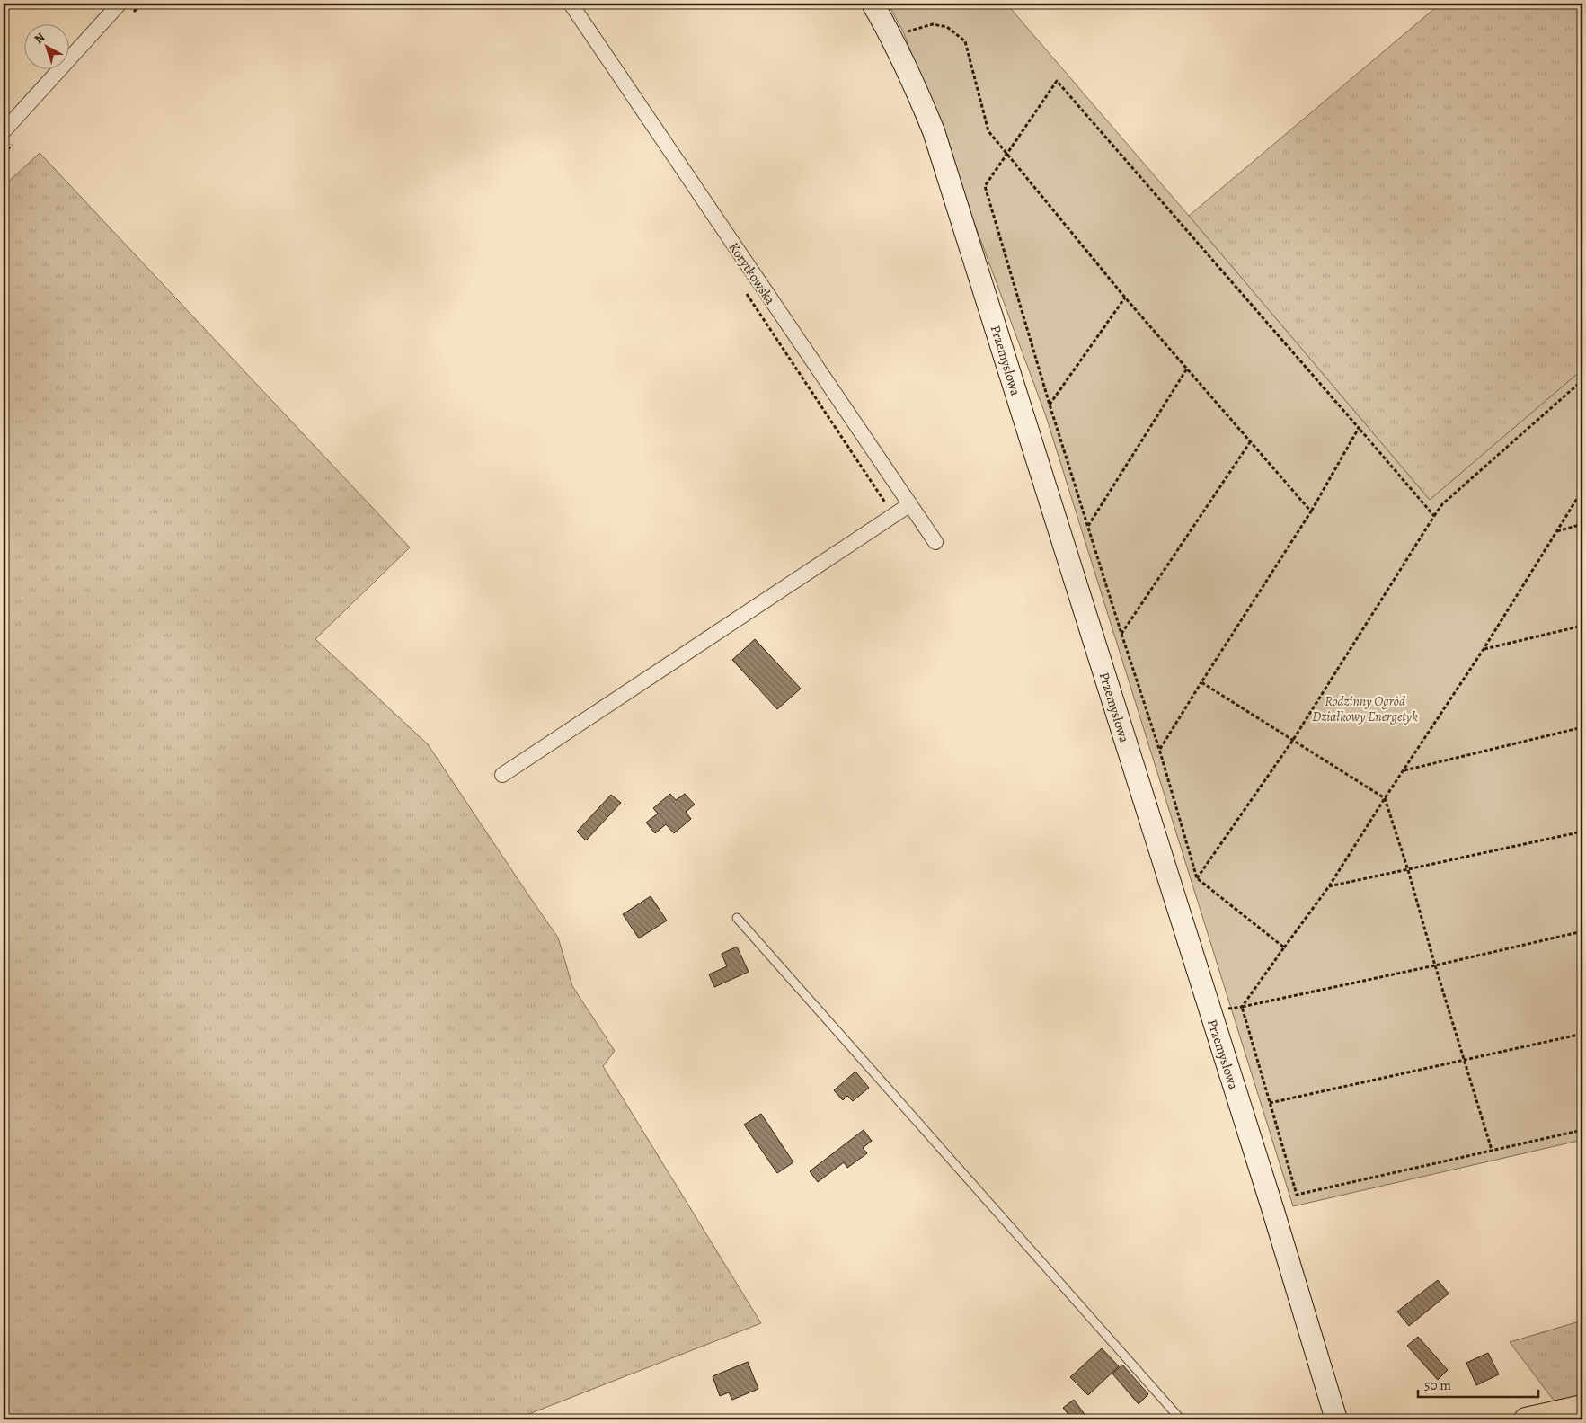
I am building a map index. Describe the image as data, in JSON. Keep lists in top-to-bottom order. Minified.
{"streets":{"main road":["Przemysłowa"],"street":["Korytkowska"]},"parks":["Rodzinny Ogród Działkowy Energetyk"],"scale_bar":"50 m","north":"top left"}
